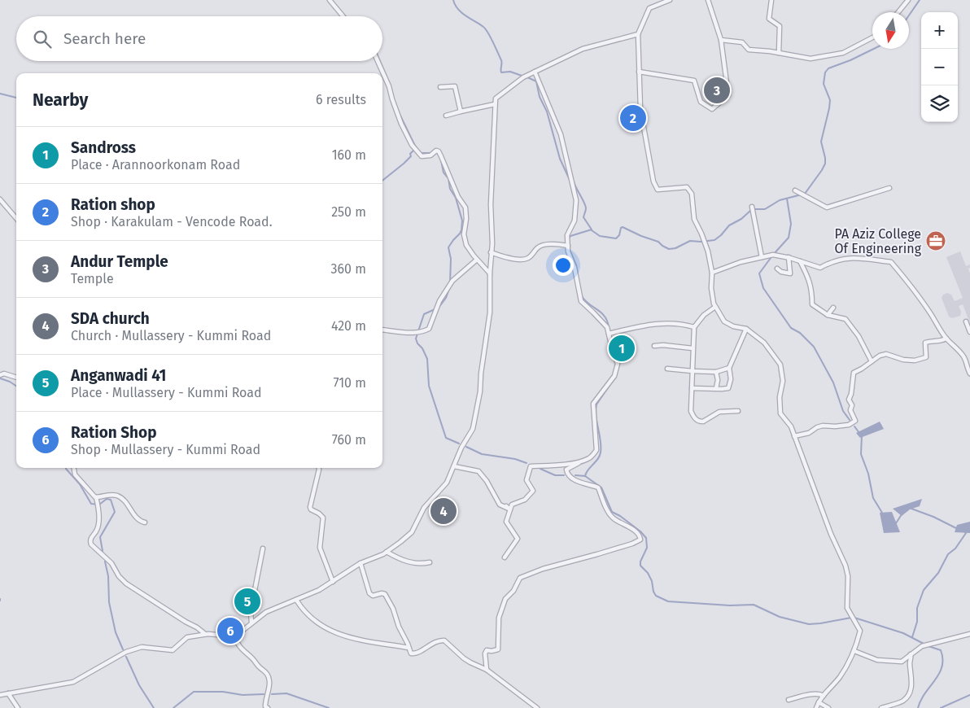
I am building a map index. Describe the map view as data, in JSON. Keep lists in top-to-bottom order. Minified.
{"places":{"office":["PA Aziz College Of Engineering"]},"north":"bottom","page":{"map_buttons":["+","−"],"search":"Search here","heading":["Nearby","6 results"],"pins":["3","2","1","4","5","6"],"list":[{"mark":"1","name":"Sandross","note":"Place · Arannoorkonam Road","value":"160 m"},{"mark":"2","name":"Ration shop","note":"Shop · Karakulam - Vencode Road.","value":"250 m"},{"mark":"3","name":"Andur Temple","note":"Temple","value":"360 m"},{"mark":"4","name":"SDA church","note":"Church · Mullassery - Kummi Road","value":"420 m"},{"mark":"5","name":"Anganwadi 41","note":"Place · Mullassery - Kummi Road","value":"710 m"},{"mark":"6","name":"Ration Shop","note":"Shop · Mullassery - Kummi Road","value":"760 m"}]}}
